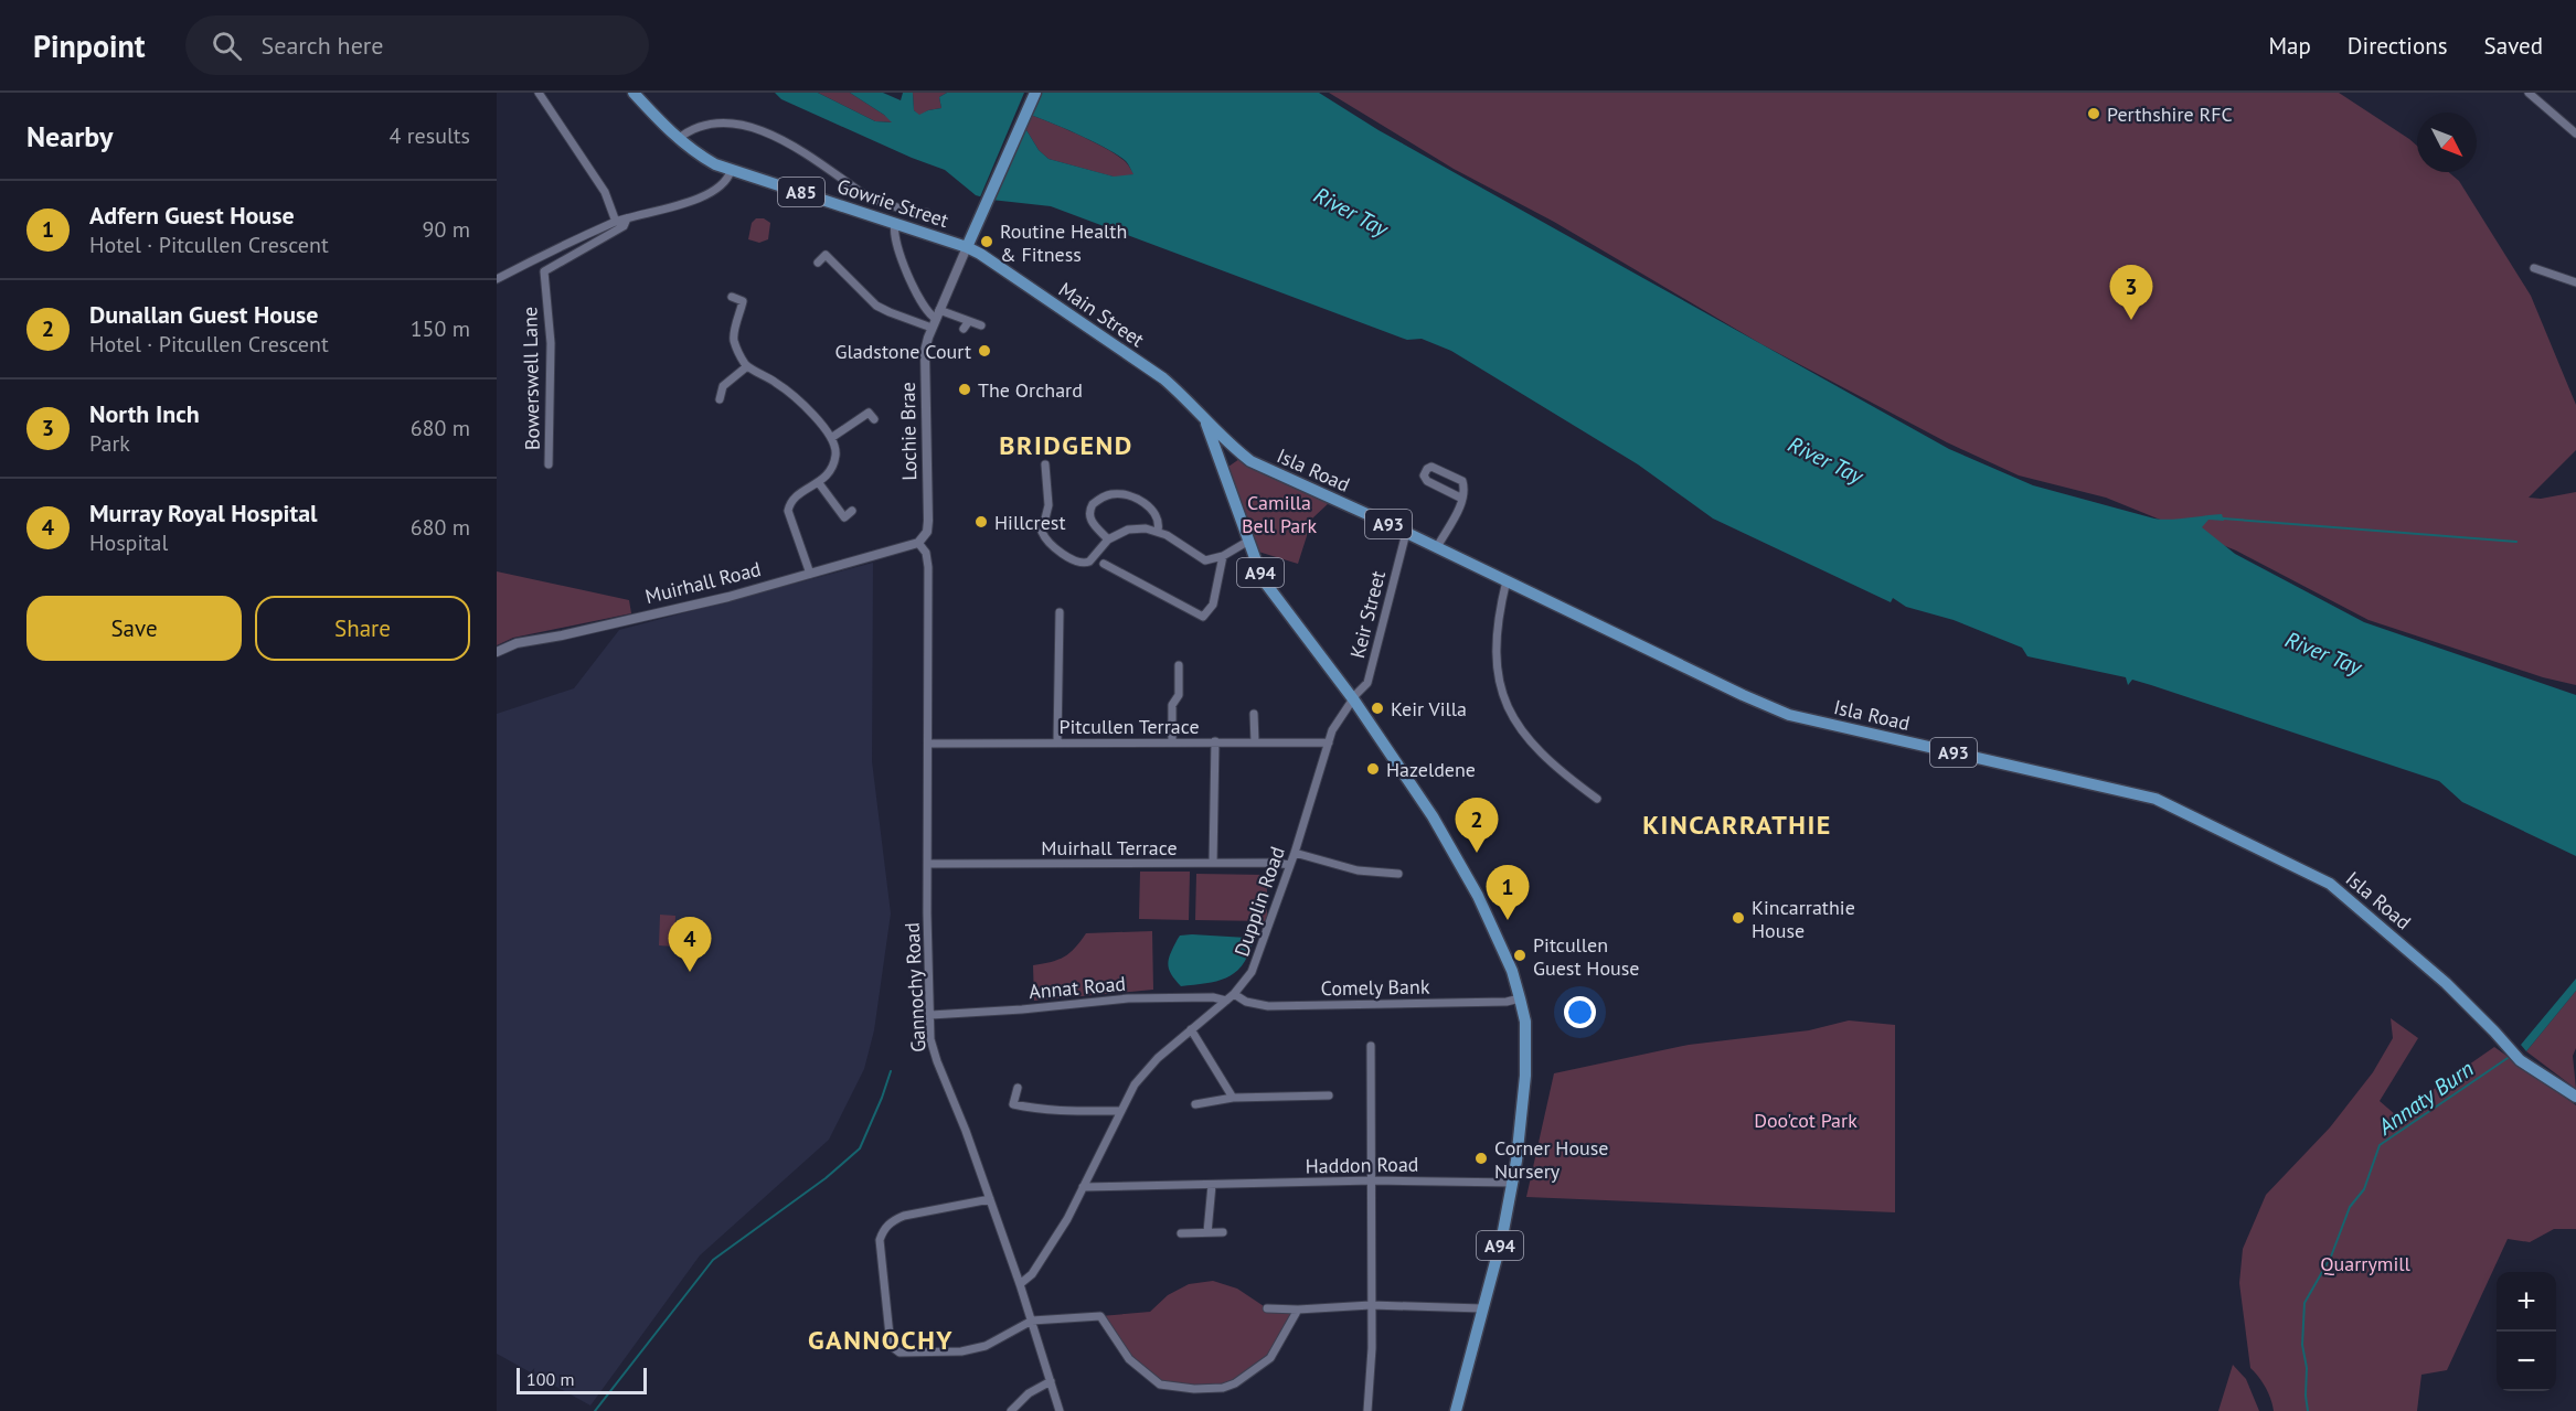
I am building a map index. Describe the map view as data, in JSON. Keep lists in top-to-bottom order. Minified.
{"streets":{"main road":["A85","Gowrie Street","Main Street","Isla Road","A93","A94"],"street":["Bowerswell Lane","Lochie Brae","Muirhall Road","Keir Street","Pitcullen Terrace","Muirhall Terrace","Dupplin Road","Gannochy Road","Annat Road","Comely Bank","Haddon Road"]},"crossings":[["A85","Gowrie Street"],["Gowrie Street","Main Street"],["Gowrie Street","Lochie Brae"],["Main Street","Lochie Brae"],["Main Street","Isla Road"],["Main Street","A94"],["Lochie Brae","Muirhall Road"],["Lochie Brae","Gannochy Road"],["Isla Road","A94"],["Isla Road","Keir Street"],["A94","Keir Street"],["A94","Dupplin Road"],["A94","Comely Bank"],["A94","Haddon Road"],["Muirhall Road","Gannochy Road"],["Keir Street","Dupplin Road"],["Pitcullen Terrace","Dupplin Road"],["Pitcullen Terrace","Gannochy Road"],["Muirhall Terrace","Dupplin Road"],["Muirhall Terrace","Gannochy Road"],["Dupplin Road","Gannochy Road"],["Dupplin Road","Annat Road"],["Dupplin Road","Comely Bank"],["Dupplin Road","Haddon Road"],["Gannochy Road","Annat Road"]],"districts":["BRIDGEND","KINCARRATHIE","GANNOCHY"],"water":["River Tay","Annaty Burn"],"parks":["Camilla Bell Park","Doo'cot Park","Quarrymill"],"places":["Perthshire RFC","Routine Health & Fitness","Gladstone Court","The Orchard","Hillcrest","Keir Villa","Hazeldene","Kincarrathie House","Pitcullen Guest House","Corner House Nursery"],"scale_bar":"100 m","north":"bottom right","page":{"header":"Pinpoint","search":"Search here","nav":["Map","Directions","Saved"],"heading":["Nearby","4 results"],"list":[{"mark":"1","name":"Adfern Guest House","note":"Hotel · Pitcullen Crescent","value":"90 m"},{"mark":"2","name":"Dunallan Guest House","note":"Hotel · Pitcullen Crescent","value":"150 m"},{"mark":"3","name":"North Inch","note":"Park","value":"680 m"},{"mark":"4","name":"Murray Royal Hospital","note":"Hospital","value":"680 m"}],"pins":["3","2","1","4"],"buttons":["Save","Share"],"map_buttons":["+","−"],"scale":"100 m"}}
